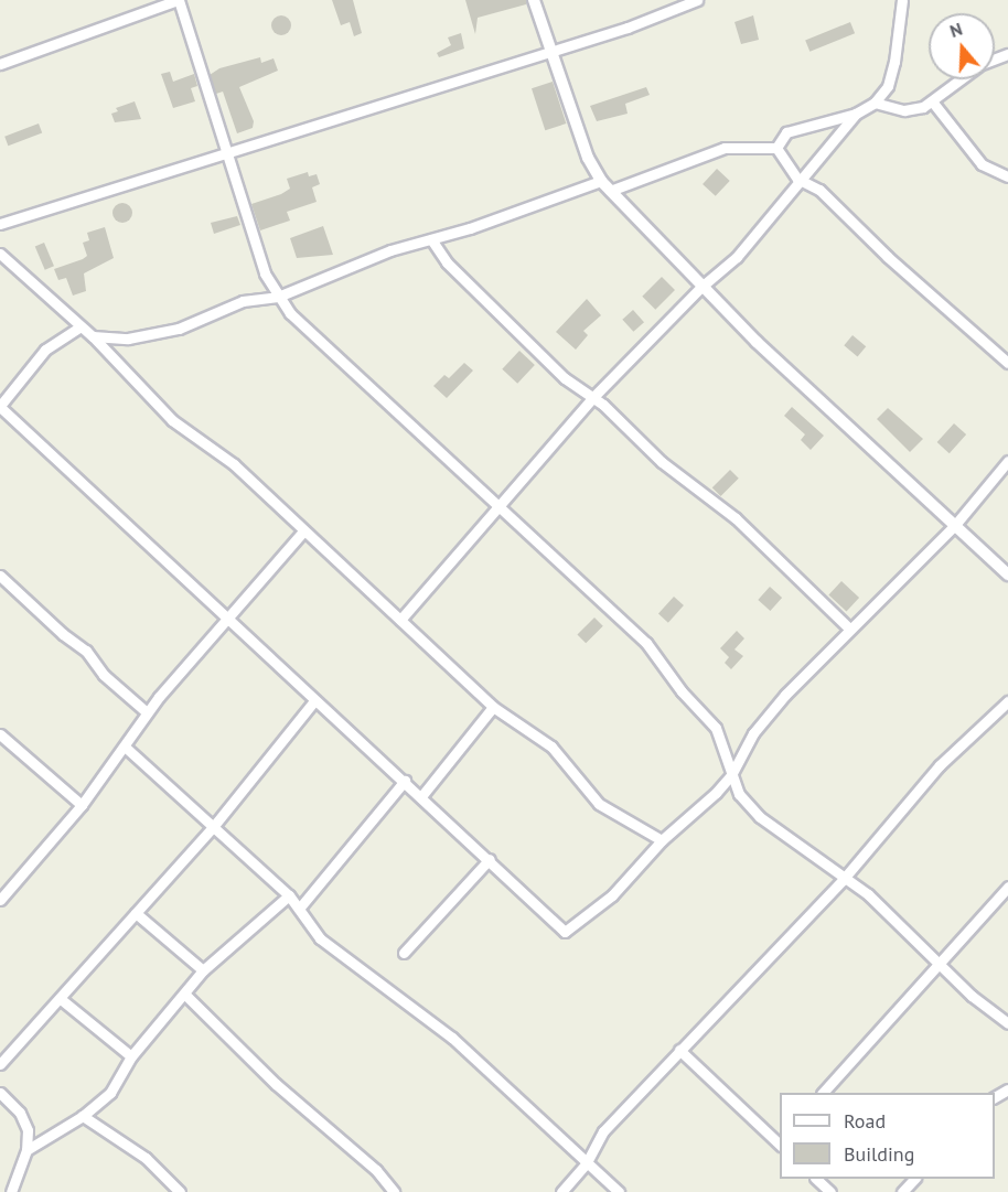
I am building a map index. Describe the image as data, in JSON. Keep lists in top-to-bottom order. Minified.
{"legend":["Road","Building"],"north":"top"}
